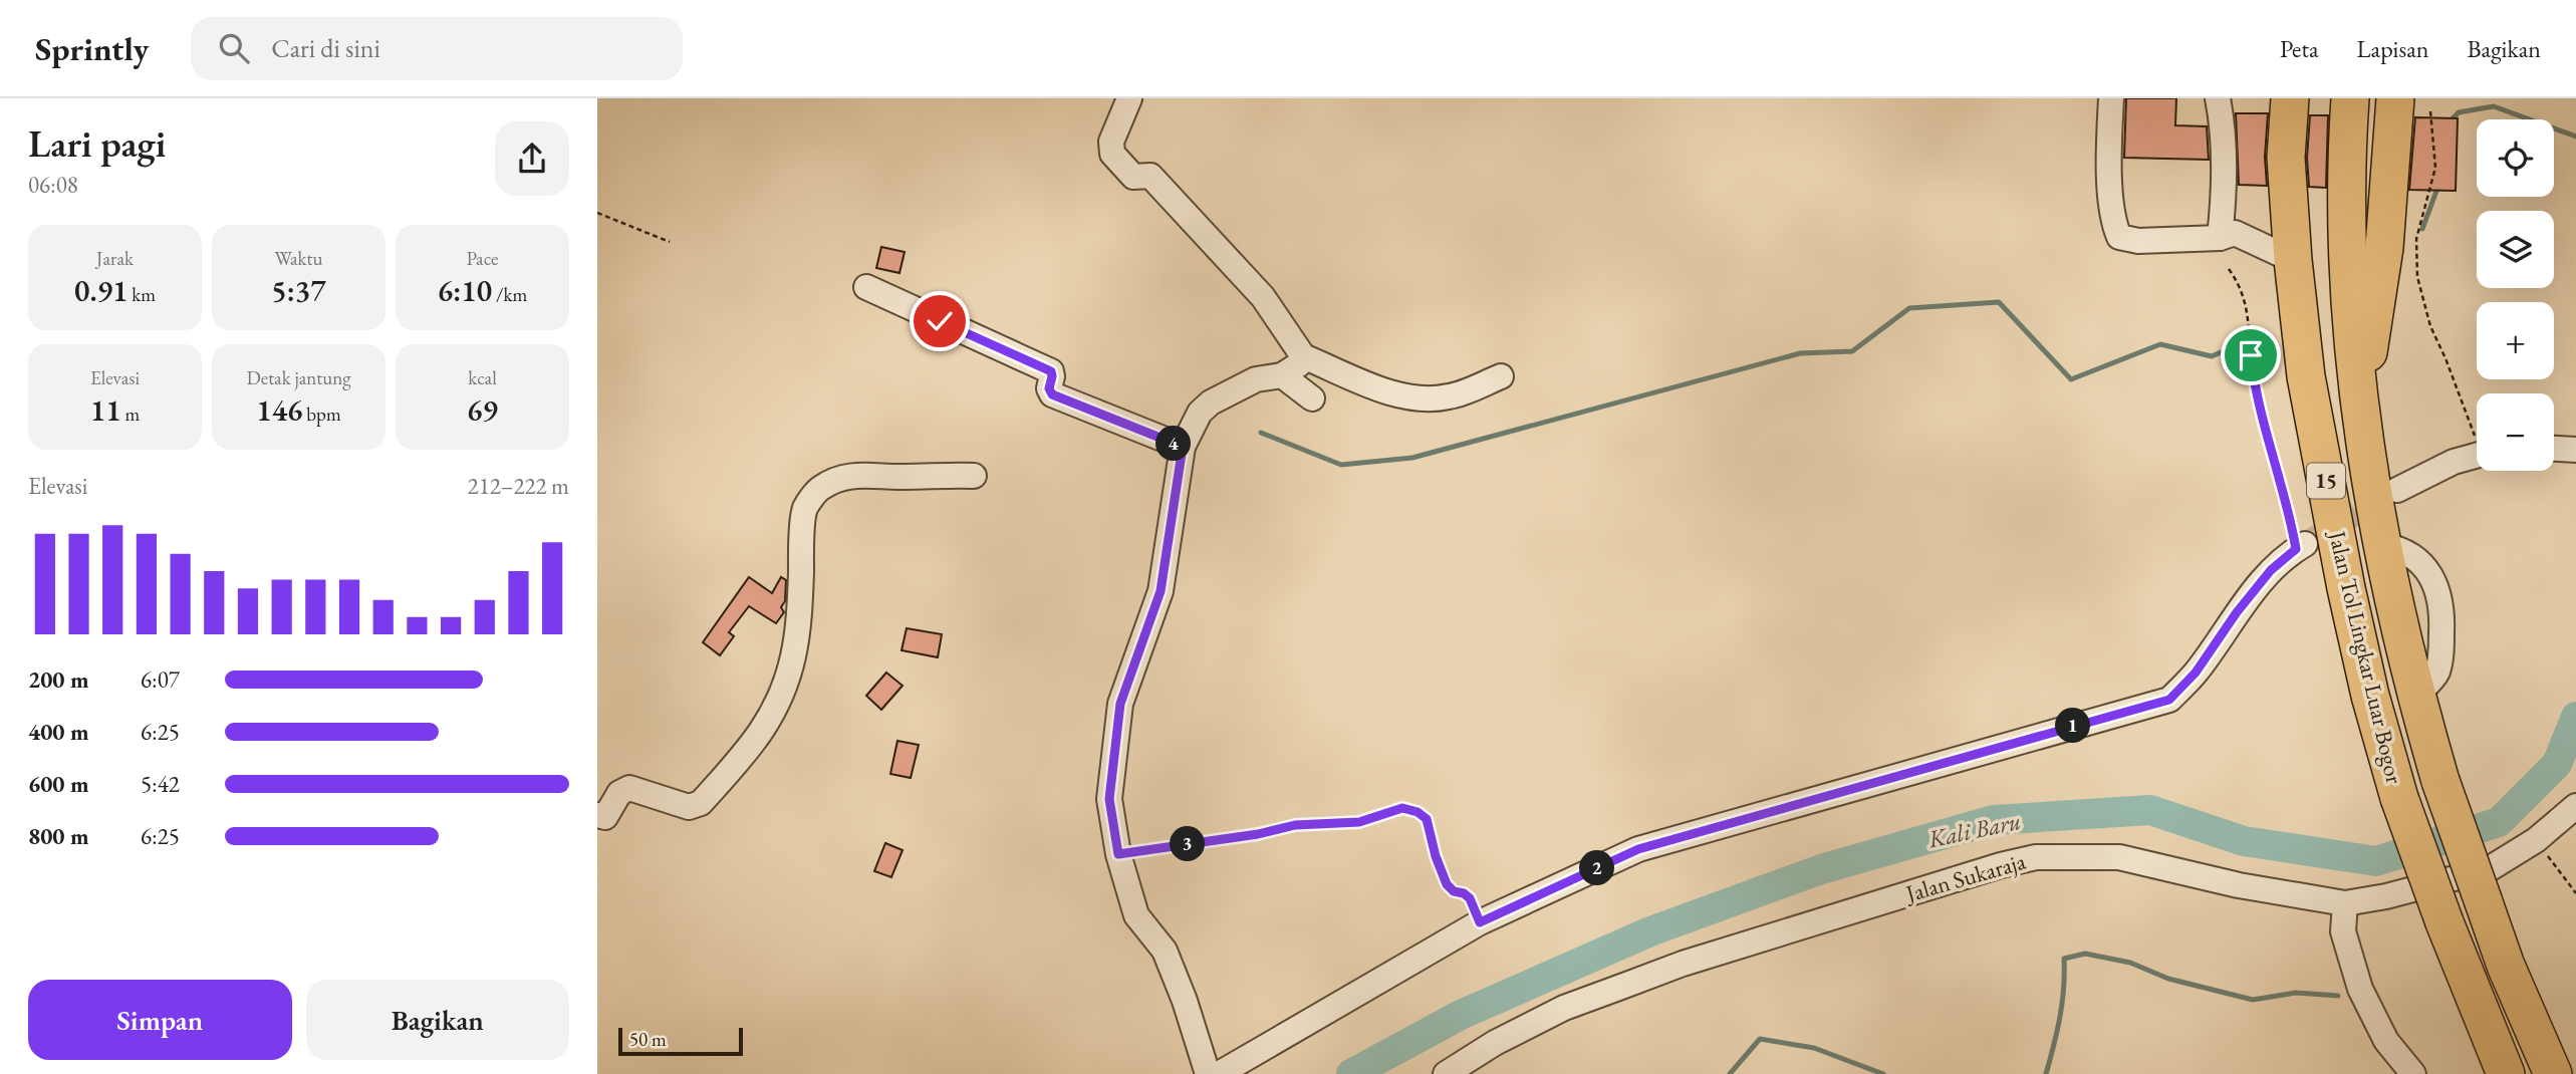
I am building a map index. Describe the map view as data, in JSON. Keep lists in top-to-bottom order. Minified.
{"streets":{"highway":["15","Jalan Tol Lingkar Luar Bogor"],"street":["Jalan Sukaraja"]},"water":["Kali Baru"],"scale_bar":"50 m","page":{"header":"Sprintly","search":"Cari di sini","nav":["Peta","Lapisan","Bagikan"],"heading":["Lari pagi","06:08"],"map_buttons":["+","−"],"stats":[["Jarak","0.91 km"],["Waktu","5:37"],["Pace","6:10 /km"],["Elevasi","11 m"],["Detak jantung","146 bpm"],["kcal","69"]],"pins":["4","1","3","2"],"chart":["Elevasi","212–222 m"],"list":[{"name":"200 m","note":"6:07"},{"name":"400 m","note":"6:25"},{"name":"600 m","note":"5:42"},{"name":"800 m","note":"6:25"}],"buttons":["Simpan","Bagikan"],"scale":"50 m"}}
